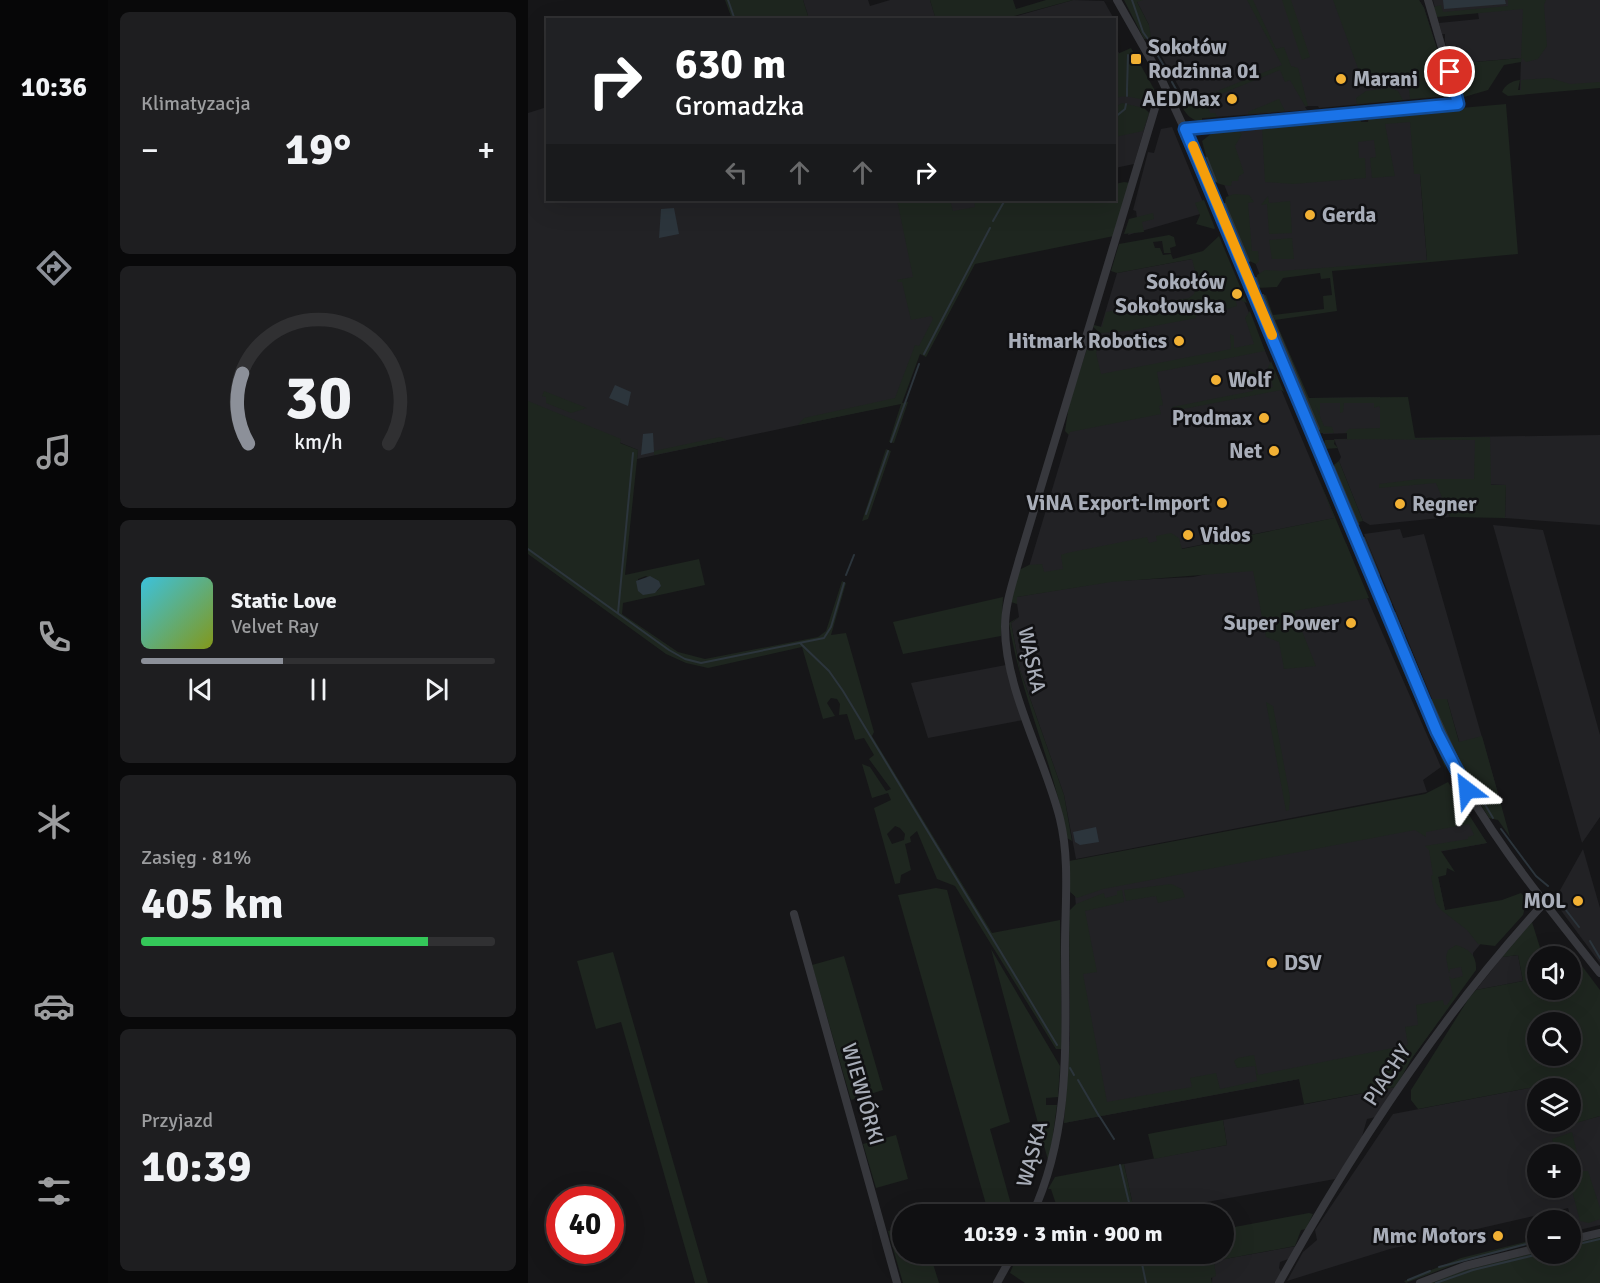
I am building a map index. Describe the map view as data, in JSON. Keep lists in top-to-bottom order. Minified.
{"streets":{"street":["WĄSKA","PIACHY","WIEWIÓRKI"]},"places":{"transit":["Sokołów Rodzinna 01"],"other":["Marani","AEDMax","Gerda","Sokołów Sokołowska","Hitmark Robotics","Wolf","Prodmax","Net","ViNA Export-Import","Regner","Vidos","Super Power","MOL","DSV","Mmc Motors"]},"page":{"tabs":"10:36","tile":["Klimatyzacja",["Zasięg · 81%","405 km"],["Przyjazd","10:39"]],"turn":["630 m","Gromadzka"],"heat":["−","19°","+"],"song":["Static Love","Velvet Ray"],"map_buttons":["+","−"],"limit":"40","trip":"10:39 · 3 min · 900 m","gauge":["30","km/h"]}}
